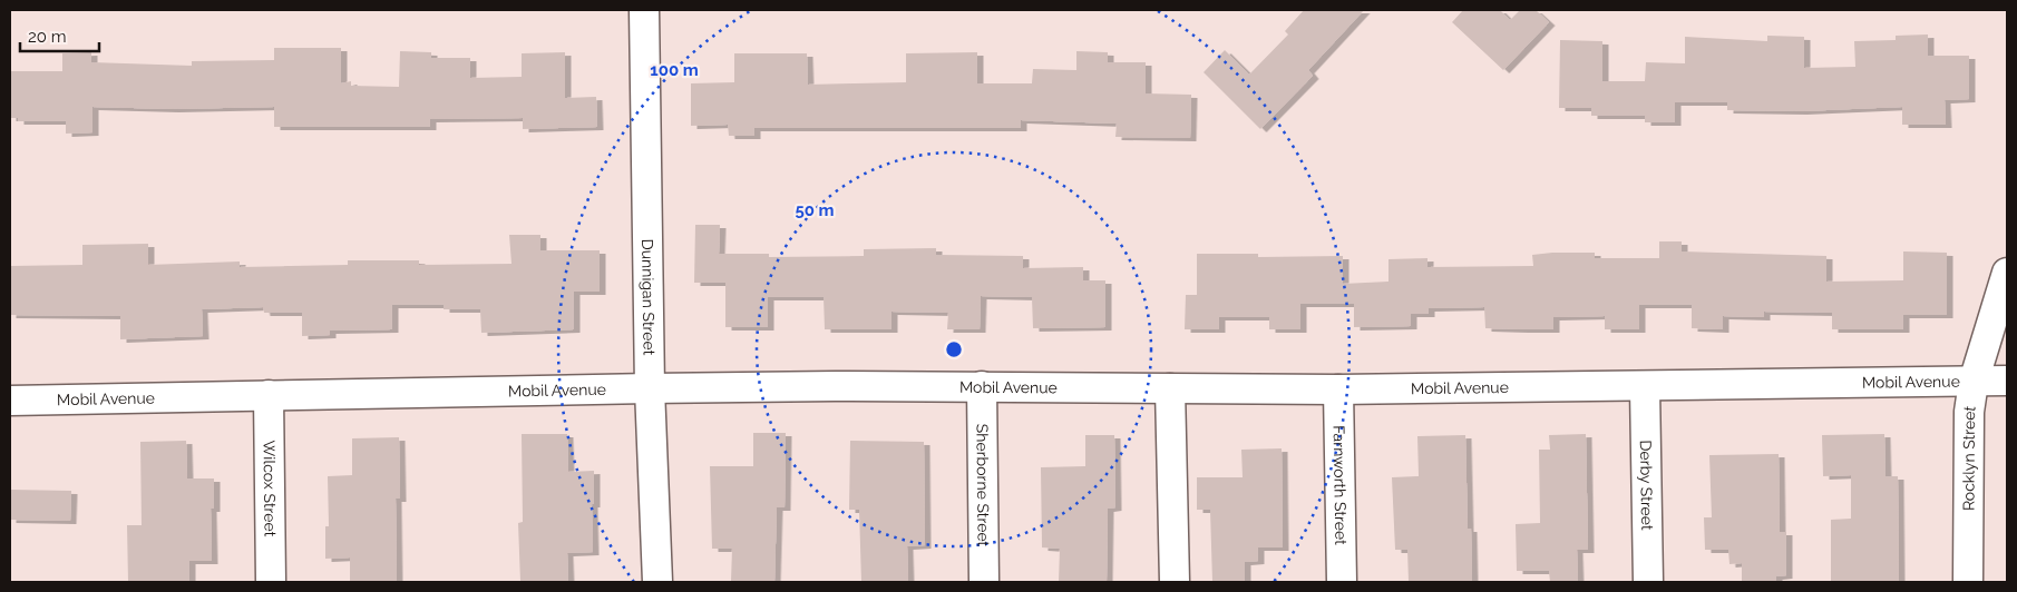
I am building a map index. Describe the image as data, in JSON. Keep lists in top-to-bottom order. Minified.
{"streets":{"street":["Dunnigan Street","Mobil Avenue","Rocklyn Street","Sherborne Street","Derby Street","Farnworth Street","Wilcox Street"]},"crossings":[["Dunnigan Street","Mobil Avenue"],["Mobil Avenue","Rocklyn Street"],["Mobil Avenue","Sherborne Street"],["Mobil Avenue","Derby Street"],["Mobil Avenue","Farnworth Street"],["Mobil Avenue","Wilcox Street"]],"scale_bar":"20 m","rings":["100 m","50 m"]}
